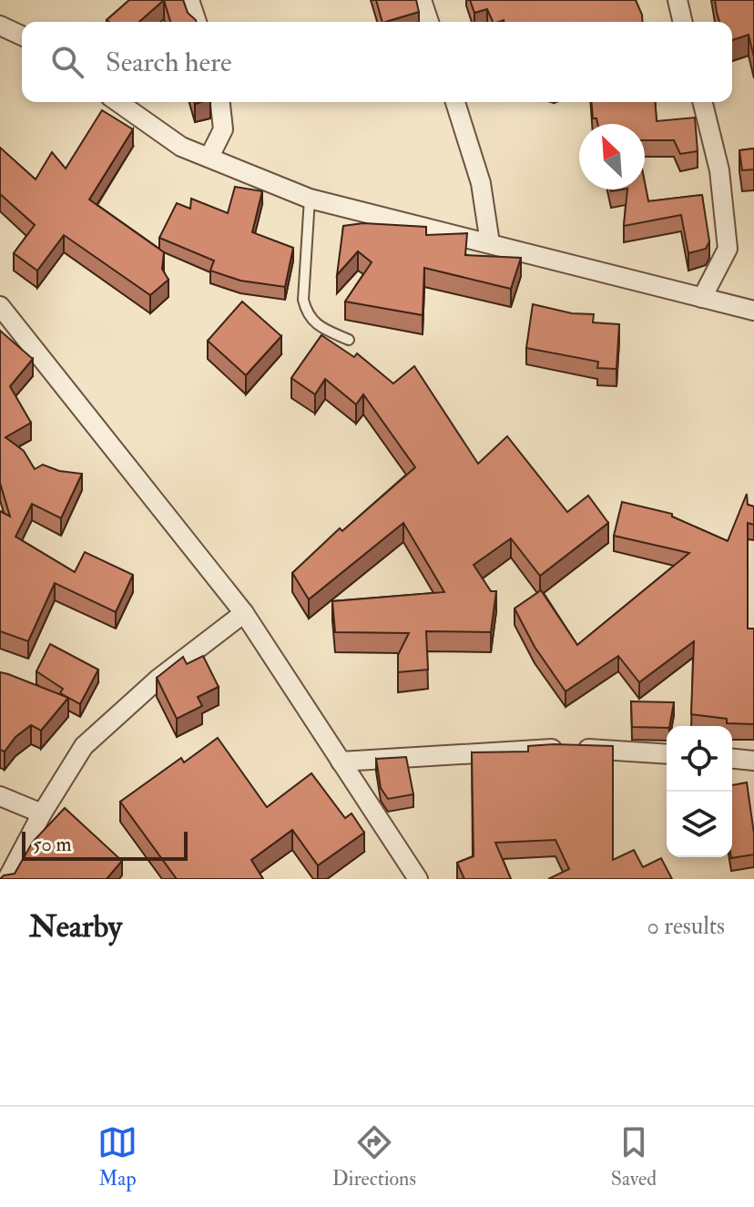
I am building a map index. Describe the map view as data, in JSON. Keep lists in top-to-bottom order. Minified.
{"scale_bar":"50 m","north":"top left","page":{"search":"Search here","scale":"50 m","heading":["Nearby","0 results"],"nav":["Map","Directions","Saved"]}}
